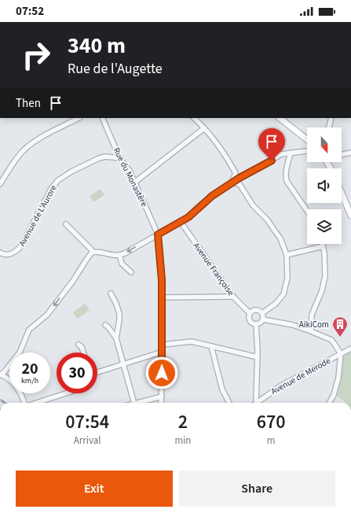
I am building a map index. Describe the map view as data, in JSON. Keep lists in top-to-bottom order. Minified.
{"streets":{"street":["Rue du Monastère","Avenue de L'Aurore","Avenue Françoise","Avenue de Merode"]},"crossings":[["Rue du Monastère","Avenue de L'Aurore"]],"places":{"building":["AikiCom"]},"north":"bottom","page":{"status":"07:52","turn":["340 m","Rue de l'Augette"],"then":"Then","speed":"20 km/h","limit":"30","eta":["07:54","Arrival","2","min","670","m"],"buttons":["Exit","Share"]}}
